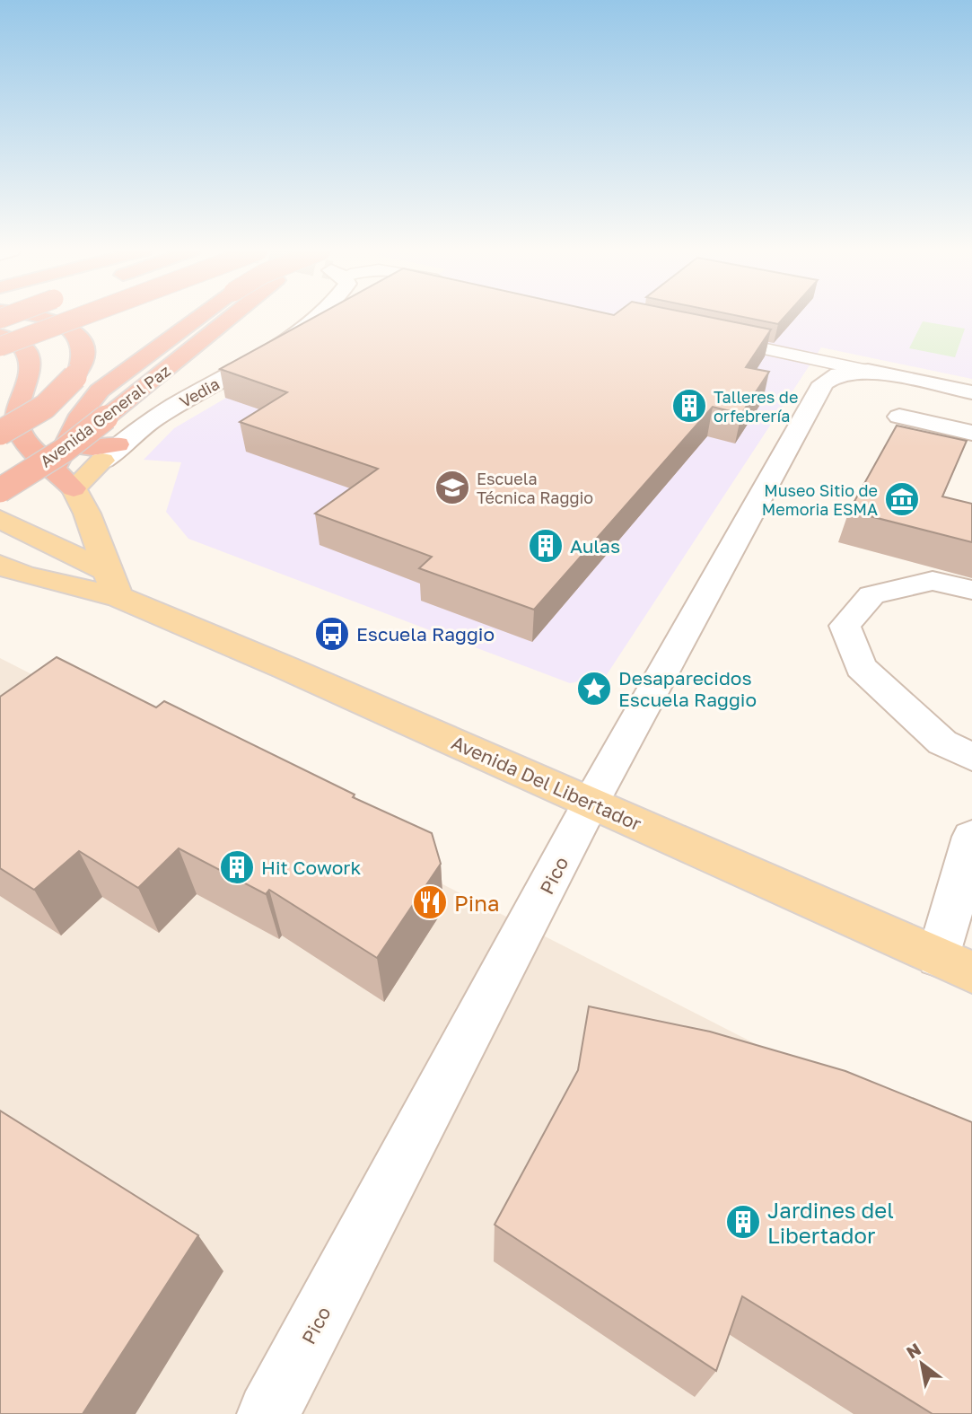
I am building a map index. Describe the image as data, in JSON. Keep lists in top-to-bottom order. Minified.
{"streets":{"highway":["Avenida General Paz"],"main road":["Avenida Del Libertador"],"street":["Vedia","Pico"]},"crossings":[["Avenida Del Libertador","Pico"]],"places":{"building":["Talleres de orfebrería","Aulas","Hit Cowork","Jardines del Libertador"],"school or university":["Escuela Técnica Raggio"],"museum":["Museo Sitio de Memoria ESMA"],"bus stop":["Escuela Raggio"],"place":["Desaparecidos Escuela Raggio"],"restaurant":["Pina"]},"north":"top left"}
